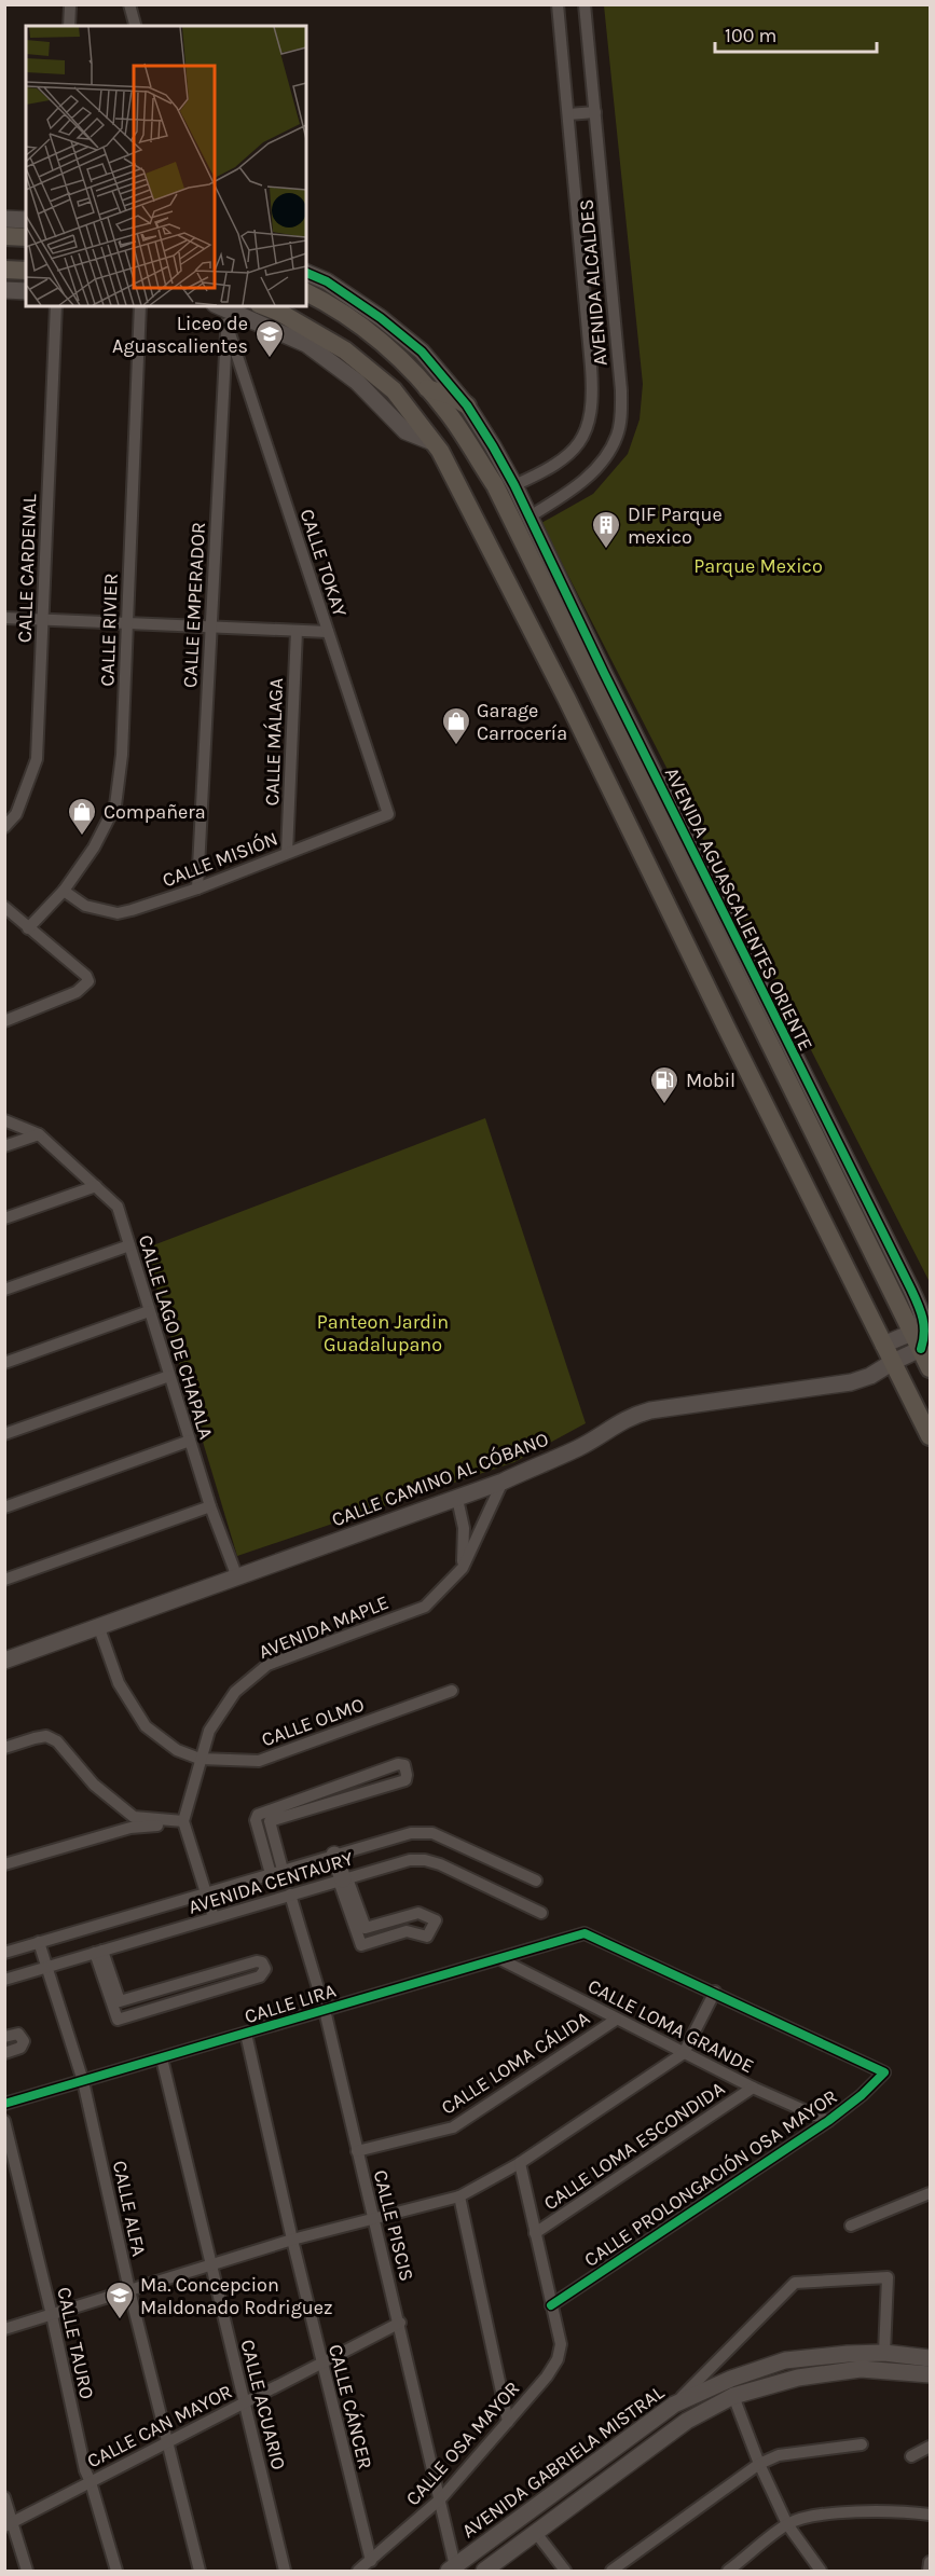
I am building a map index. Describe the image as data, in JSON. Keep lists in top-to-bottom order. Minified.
{"streets":{"main road":["AVENIDA AGUASCALIENTES ORIENTE"],"street":["AVENIDA ALCALDES","CALLE TOKAY","CALLE CARDENAL","CALLE EMPERADOR","CALLE RIVIER","CALLE MÁLAGA","CALLE MISIÓN","CALLE LAGO DE CHAPALA","CALLE CAMINO AL CÓBANO","AVENIDA MAPLE","CALLE OLMO","AVENIDA CENTAURY","CALLE LIRA","CALLE LOMA GRANDE","CALLE LOMA CÁLIDA","CALLE LOMA ESCONDIDA","CALLE PROLONGACIÓN OSA MAYOR","CALLE ALFA","CALLE PISCIS","CALLE TAURO","CALLE ACUARIO","CALLE CÁNCER","CALLE CAN MAYOR","CALLE OSA MAYOR","AVENIDA GABRIELA MISTRAL"]},"crossings":[["AVENIDA ALCALDES","AVENIDA AGUASCALIENTES ORIENTE"],["CALLE TOKAY","CALLE EMPERADOR"],["CALLE TOKAY","CALLE MISIÓN"],["CALLE EMPERADOR","CALLE MISIÓN"],["CALLE RIVIER","CALLE MISIÓN"],["CALLE MÁLAGA","CALLE MISIÓN"],["AVENIDA AGUASCALIENTES ORIENTE","CALLE CAMINO AL CÓBANO"],["CALLE LAGO DE CHAPALA","CALLE CAMINO AL CÓBANO"],["CALLE CAMINO AL CÓBANO","AVENIDA MAPLE"],["CALLE CAMINO AL CÓBANO","CALLE OLMO"],["AVENIDA MAPLE","CALLE OLMO"],["AVENIDA CENTAURY","CALLE ALFA"],["AVENIDA CENTAURY","CALLE PISCIS"],["CALLE LIRA","CALLE LOMA GRANDE"],["CALLE LIRA","CALLE PROLONGACIÓN OSA MAYOR"],["CALLE LIRA","CALLE ALFA"],["CALLE LIRA","CALLE PISCIS"],["CALLE LIRA","CALLE ACUARIO"],["CALLE LIRA","CALLE CÁNCER"],["CALLE LOMA GRANDE","CALLE LOMA CÁLIDA"],["CALLE LOMA GRANDE","CALLE LOMA ESCONDIDA"],["CALLE LOMA GRANDE","CALLE PROLONGACIÓN OSA MAYOR"],["CALLE LOMA CÁLIDA","CALLE PISCIS"],["CALLE PROLONGACIÓN OSA MAYOR","CALLE OSA MAYOR"],["CALLE ALFA","CALLE CAN MAYOR"],["CALLE PISCIS","CALLE CAN MAYOR"],["CALLE PISCIS","CALLE OSA MAYOR"],["CALLE PISCIS","AVENIDA GABRIELA MISTRAL"],["CALLE TAURO","CALLE CAN MAYOR"],["CALLE ACUARIO","CALLE CAN MAYOR"],["CALLE CÁNCER","CALLE CAN MAYOR"],["CALLE CÁNCER","CALLE OSA MAYOR"]],"parks":["Parque Mexico","Panteon Jardin Guadalupano"],"places":{"school or university":["Liceo de Aguascalientes","Ma. Concepcion Maldonado Rodriguez"],"building":["DIF Parque mexico"],"shop":["Garage Carrocería","Compañera"],"fuel station":["Mobil"]},"scale_bar":"100 m"}
